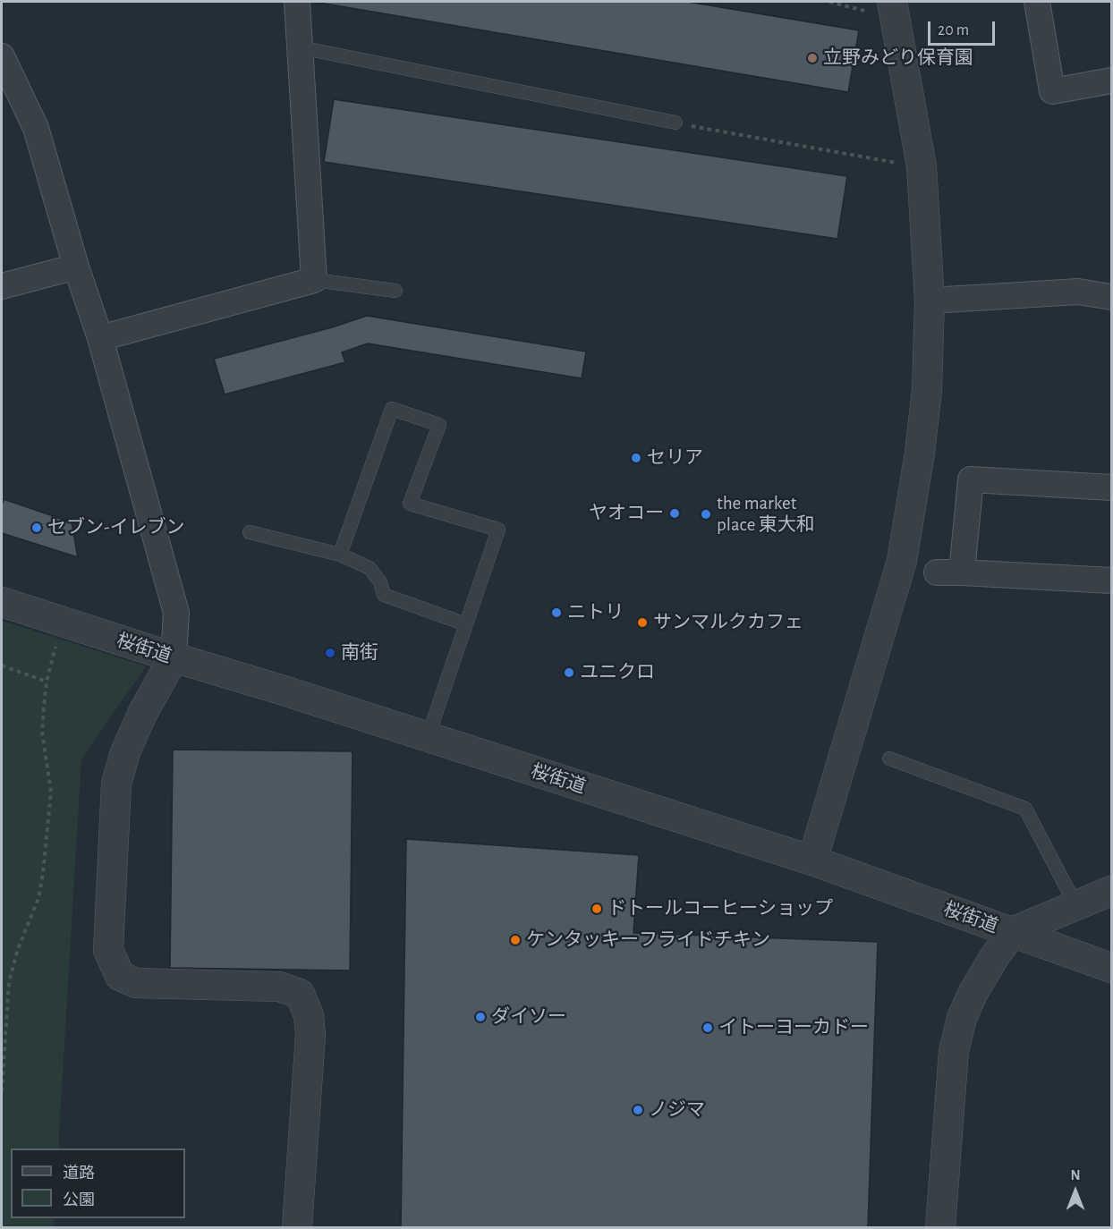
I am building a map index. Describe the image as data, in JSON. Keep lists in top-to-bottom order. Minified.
{"streets":{"street":["桜街道"]},"places":["立野みどり保育園","セリア","ヤオコー","the market place 東大和","セブン-イレブン","ニトリ","サンマルクカフェ","南街","ユニクロ","ドトールコーヒーショップ","ケンタッキーフライドチキン","ダイソー","イトーヨーカドー","ノジマ"],"legend":["道路","公園"],"scale_bar":"20 m","north":"top"}
